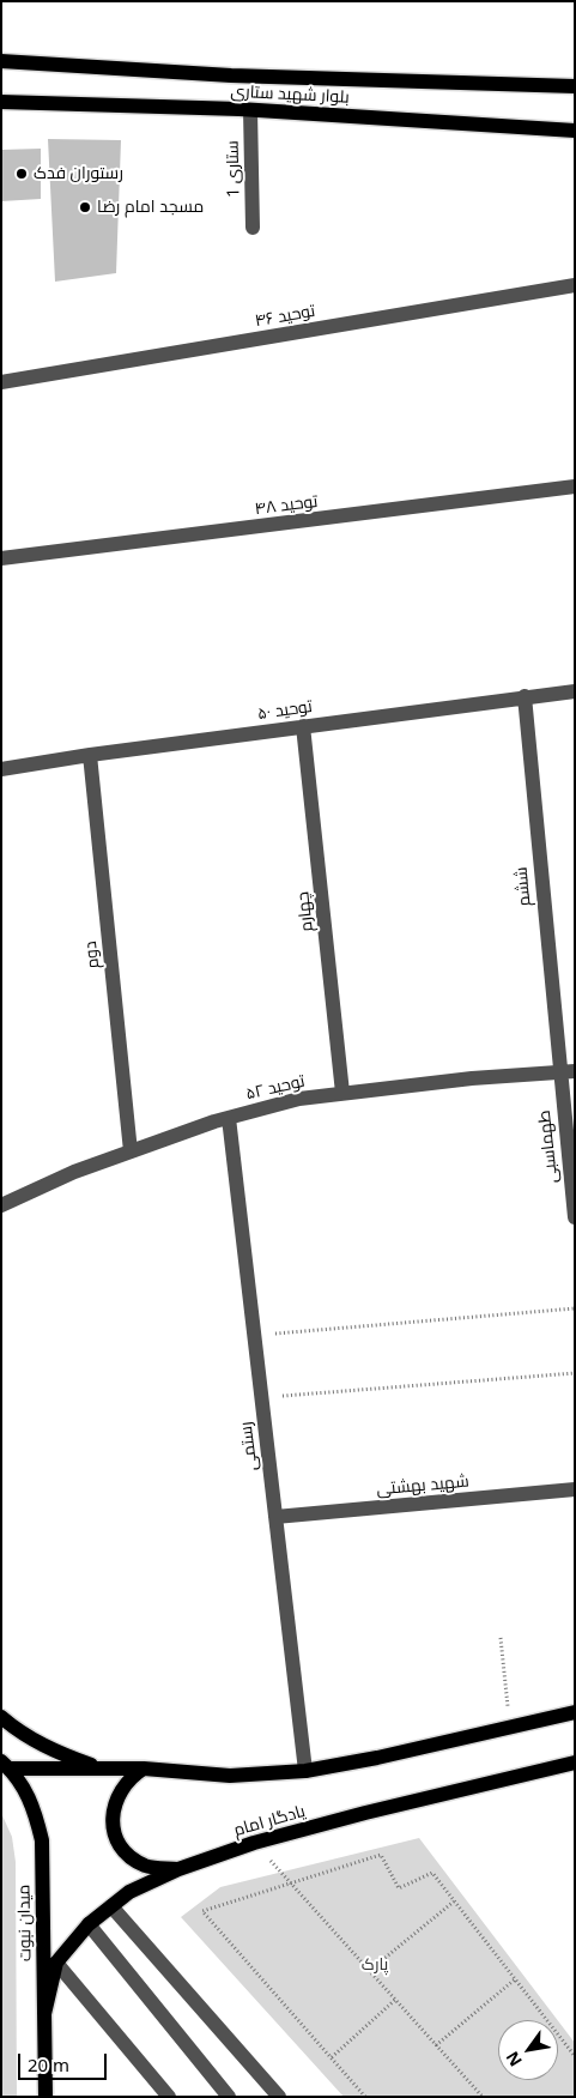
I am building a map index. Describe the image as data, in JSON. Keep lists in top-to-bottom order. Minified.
{"streets":{"main road":["بلوار شهید ستاری","یادگار امام","میدان نبوت"],"street":["ستاری 1","توحید ۴۶","توحید ۴۸","توحید ۵۰","ششم","چهارم","دوم","توحید ۵۲","طهماسبی","رستمی","شهید بهشتی"]},"crossings":[["بلوار شهید ستاری","ستاری 1"],["توحید ۵۰","ششم"],["توحید ۵۰","چهارم"],["توحید ۵۰","دوم"],["ششم","توحید ۵۲"],["ششم","طهماسبی"],["چهارم","توحید ۵۲"],["دوم","توحید ۵۲"],["توحید ۵۲","طهماسبی"],["توحید ۵۲","رستمی"],["رستمی","شهید بهشتی"],["یادگار امام","میدان نبوت"]],"parks":["پارک"],"places":["رستوران فدک","مسجد امام رضا"],"scale_bar":"20 m","north":"bottom left"}
